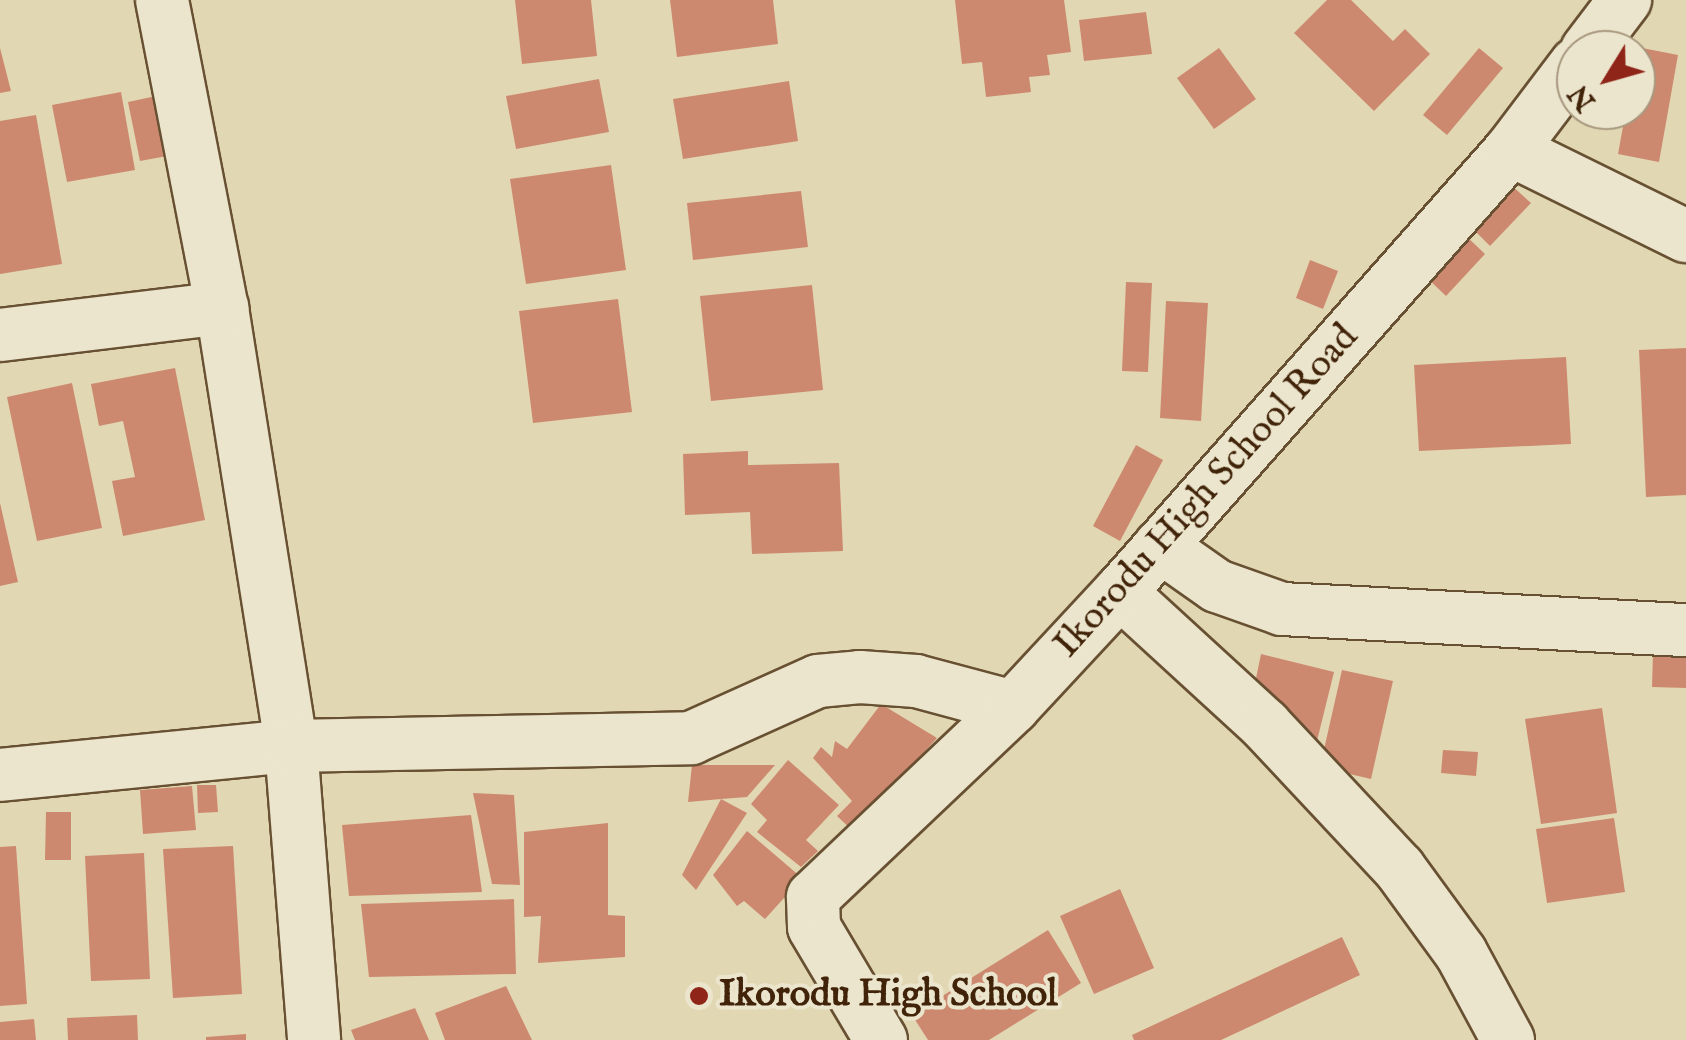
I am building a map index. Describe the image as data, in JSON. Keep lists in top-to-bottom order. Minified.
{"streets":{"street":["Ikorodu High School Road"]},"places":["Ikorodu High School"],"north":"bottom left"}
